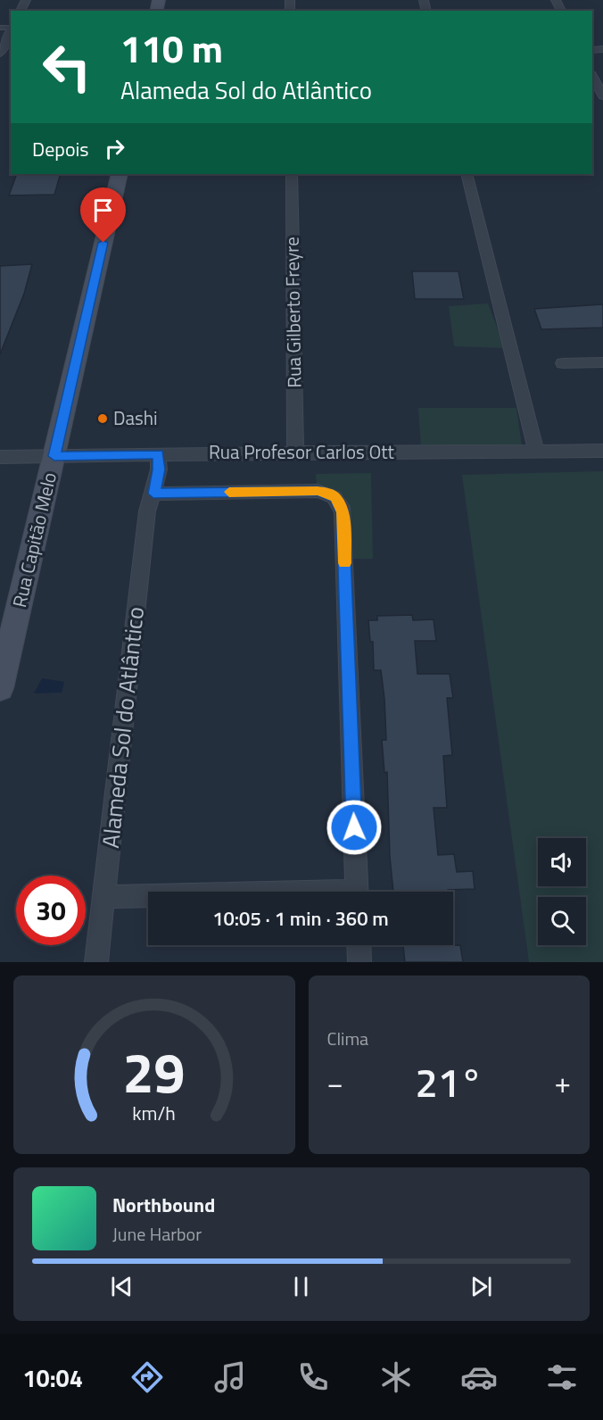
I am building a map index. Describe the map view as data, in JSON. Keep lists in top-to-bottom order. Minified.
{"streets":{"main road":["Rua Capitão Melo"],"street":["Rua Gilberto Freyre","Rua Profesor Carlos Ott","Alameda Sol do Atlântico"]},"crossings":[["Rua Gilberto Freyre","Rua Profesor Carlos Ott"],["Rua Profesor Carlos Ott","Rua Capitão Melo"],["Rua Profesor Carlos Ott","Alameda Sol do Atlântico"]],"places":["Dashi"],"page":{"turn":["110 m","Alameda Sol do Atlântico"],"then":"Depois","limit":"30","trip":"10:05 · 1 min · 360 m","tile":"Clima","heat":["−","21°","+"],"song":["Northbound","June Harbor"],"tabs":"10:04","gauge":["29","km/h"]}}
